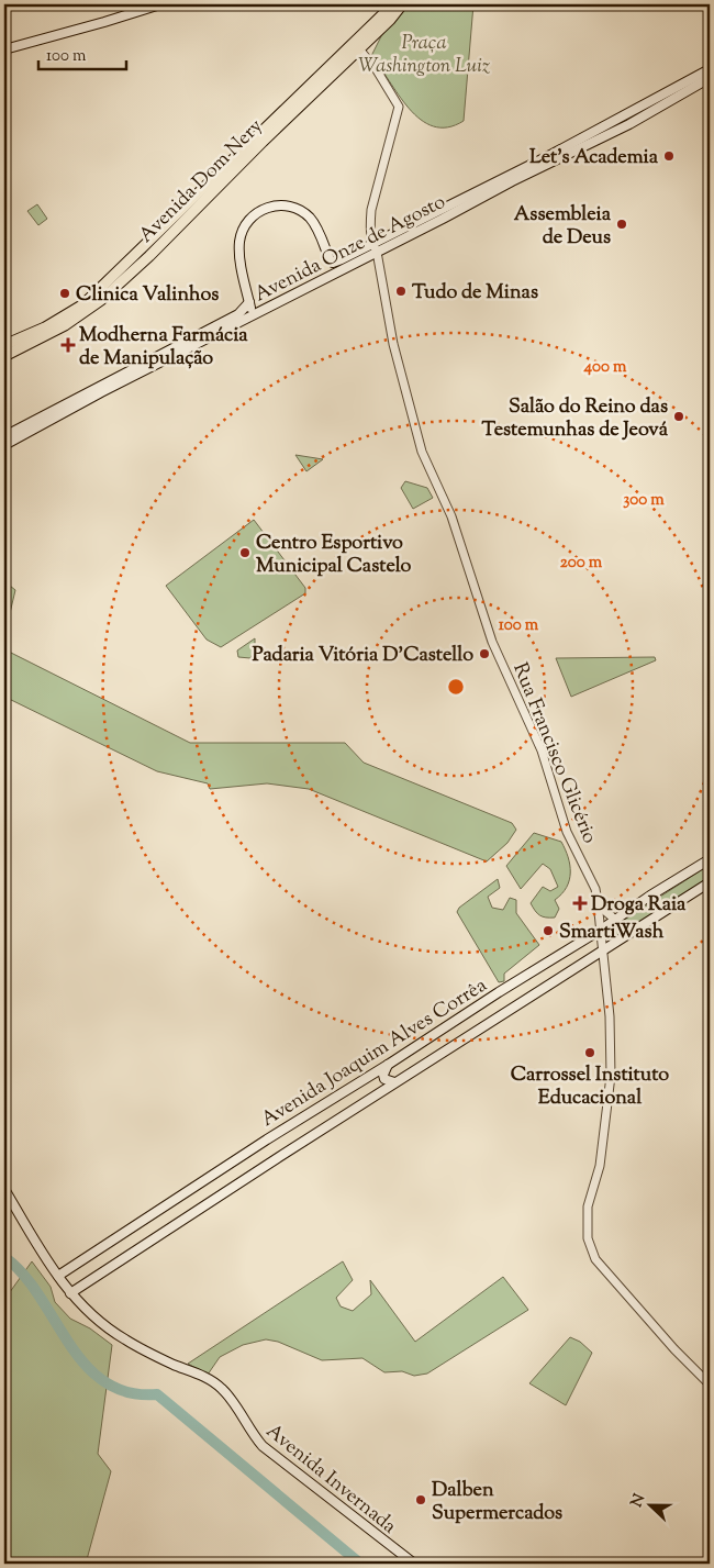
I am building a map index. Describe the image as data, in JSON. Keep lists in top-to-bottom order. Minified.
{"streets":{"main road":["Avenida Dom Nery","Avenida Onze de Agosto","Avenida Joaquim Alves Corrêa","Avenida Invernada"],"street":["Rua Francisco Glicério"]},"crossings":[["Avenida Dom Nery","Rua Francisco Glicério"],["Avenida Onze de Agosto","Rua Francisco Glicério"],["Rua Francisco Glicério","Avenida Joaquim Alves Corrêa"],["Avenida Joaquim Alves Corrêa","Avenida Invernada"]],"parks":["Praça Washington Luiz"],"places":{"other":["Let's Academia","Assembleia de Deus","Tudo de Minas","Clinica Valinhos","Salão do Reino das Testemunhas de Jeová","Centro Esportivo Municipal Castelo","Padaria Vitória D'Castello","SmartiWash","Carrossel Instituto Educacional","Dalben Supermercados"],"health":["Modherna Farmácia de Manipulação","Droga Raia"]},"scale_bar":"100 m","north":"left","rings":["400 m","300 m","200 m","100 m"]}
